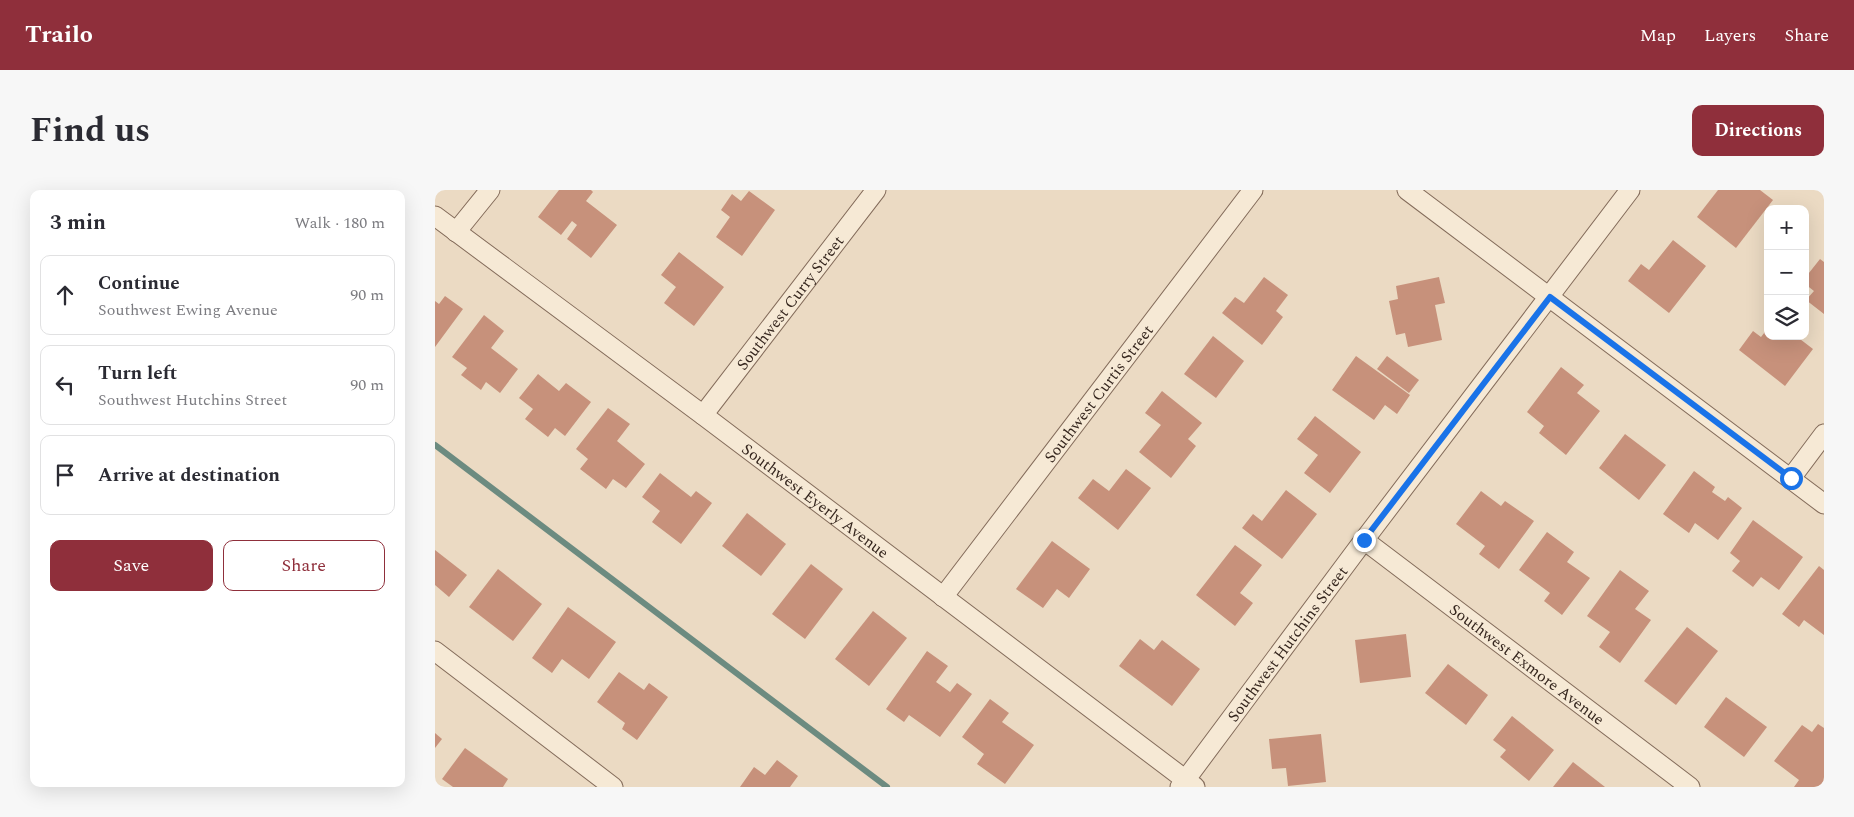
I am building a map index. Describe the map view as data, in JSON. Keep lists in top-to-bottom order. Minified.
{"streets":{"street":["Southwest Curry Street","Southwest Curtis Street","Southwest Eyerly Avenue","Southwest Hutchins Street","Southwest Exmore Avenue"]},"crossings":[["Southwest Curry Street","Southwest Eyerly Avenue"],["Southwest Curtis Street","Southwest Eyerly Avenue"],["Southwest Eyerly Avenue","Southwest Hutchins Street"],["Southwest Hutchins Street","Southwest Exmore Avenue"]],"page":{"header":"Trailo","nav":["Map","Layers","Share"],"title":"Find us","buttons":["Directions",["Save","Share"]],"heading":["3 min","Walk · 180 m"],"map_buttons":["+","−"],"list":[["Continue","Southwest Ewing Avenue","90 m"],["Turn left","Southwest Hutchins Street","90 m"],"Arrive at destination"]}}
